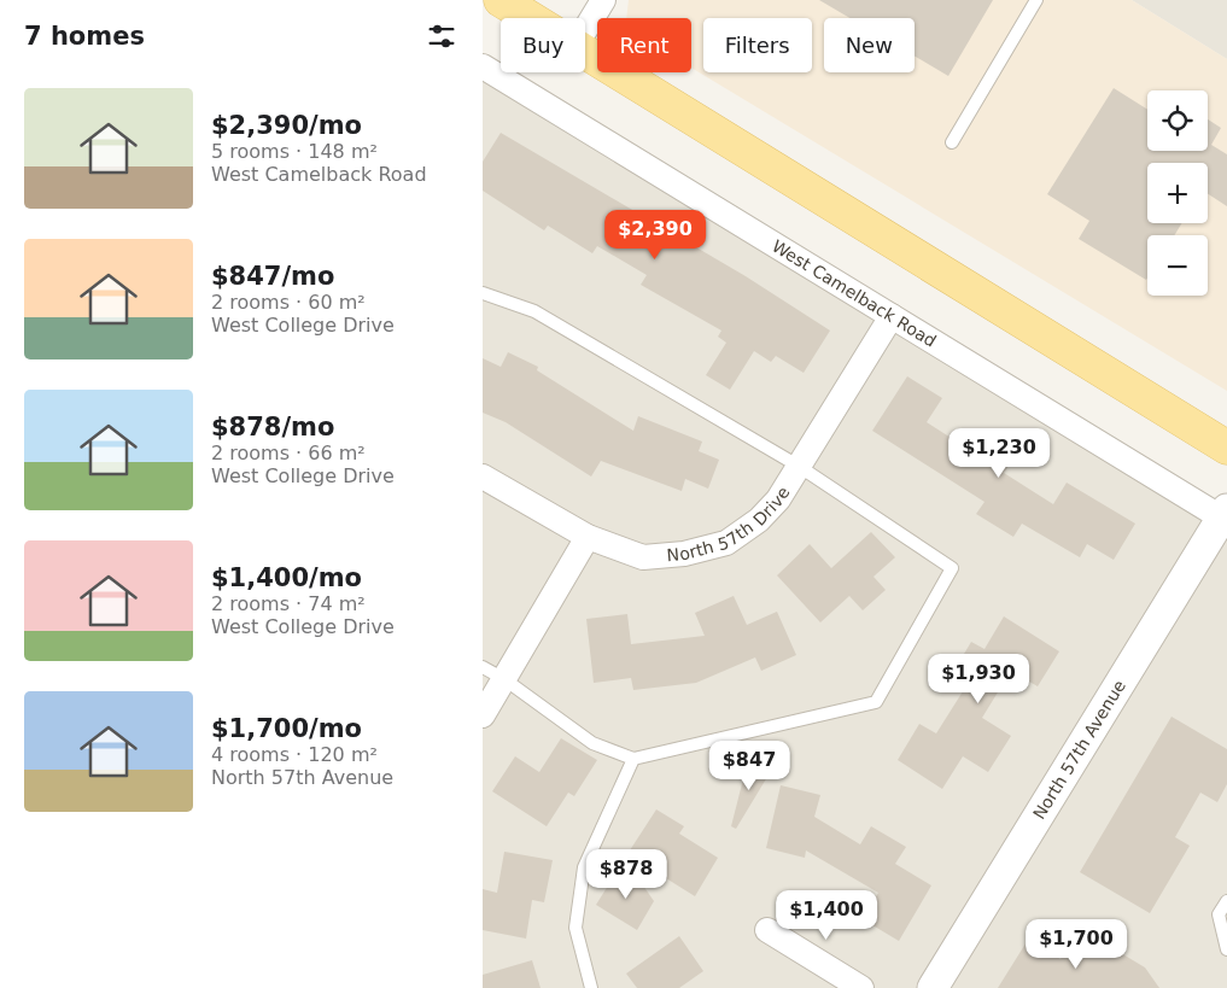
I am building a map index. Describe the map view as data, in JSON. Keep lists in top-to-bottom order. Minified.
{"streets":{"street":["West Camelback Road","North 57th Drive","North 57th Avenue"]},"crossings":[["West Camelback Road","North 57th Drive"],["West Camelback Road","North 57th Avenue"]],"page":{"heading":"7 homes","chip":["Buy","Rent","Filters","New"],"list":[{"name":"$2,390/mo","note":"5 rooms · 148 m² · West Camelback Road"},{"name":"$847/mo","note":"2 rooms · 60 m² · West College Drive"},{"name":"$878/mo","note":"2 rooms · 66 m² · West College Drive"},{"name":"$1,400/mo","note":"2 rooms · 74 m² · West College Drive"},{"name":"$1,700/mo","note":"4 rooms · 120 m² · North 57th Avenue"}],"map_buttons":["+","−"],"price":["$2,390","$1,230","$1,930","$847","$878","$1,400","$1,700"]}}
